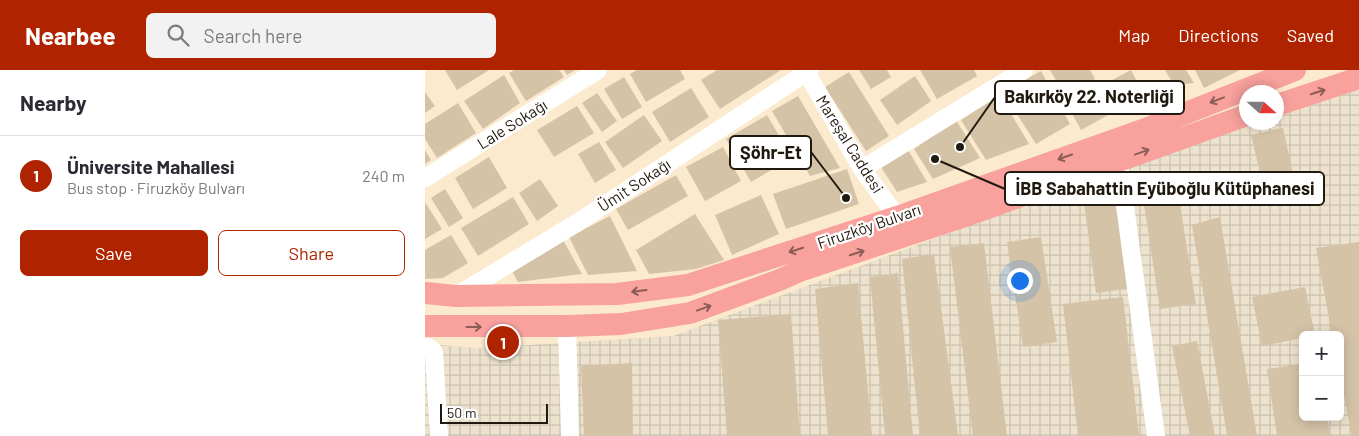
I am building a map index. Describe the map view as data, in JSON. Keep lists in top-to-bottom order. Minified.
{"streets":{"main road":["Firuzköy Bulvarı"],"street":["Lale Sokağı","Mareşal Caddesi","Ümit Sokağı"]},"crossings":[["Mareşal Caddesi","Ümit Sokağı"],["Mareşal Caddesi","Firuzköy Bulvarı"],["Ümit Sokağı","Firuzköy Bulvarı"]],"places":["Bakırköy 22. Noterliği","İBB Sabahattin Eyüboğlu Kütüphanesi","Şöhr-Et"],"scale_bar":"50 m","north":"right","page":{"header":"Nearbee","search":"Search here","nav":["Map","Directions","Saved"],"heading":"Nearby","list":[{"mark":"1","name":"Üniversite Mahallesi","note":"Bus stop · Firuzköy Bulvarı","value":"240 m"}],"buttons":["Save","Share"],"pins":"1","map_buttons":["+","−"],"scale":"50 m"}}
